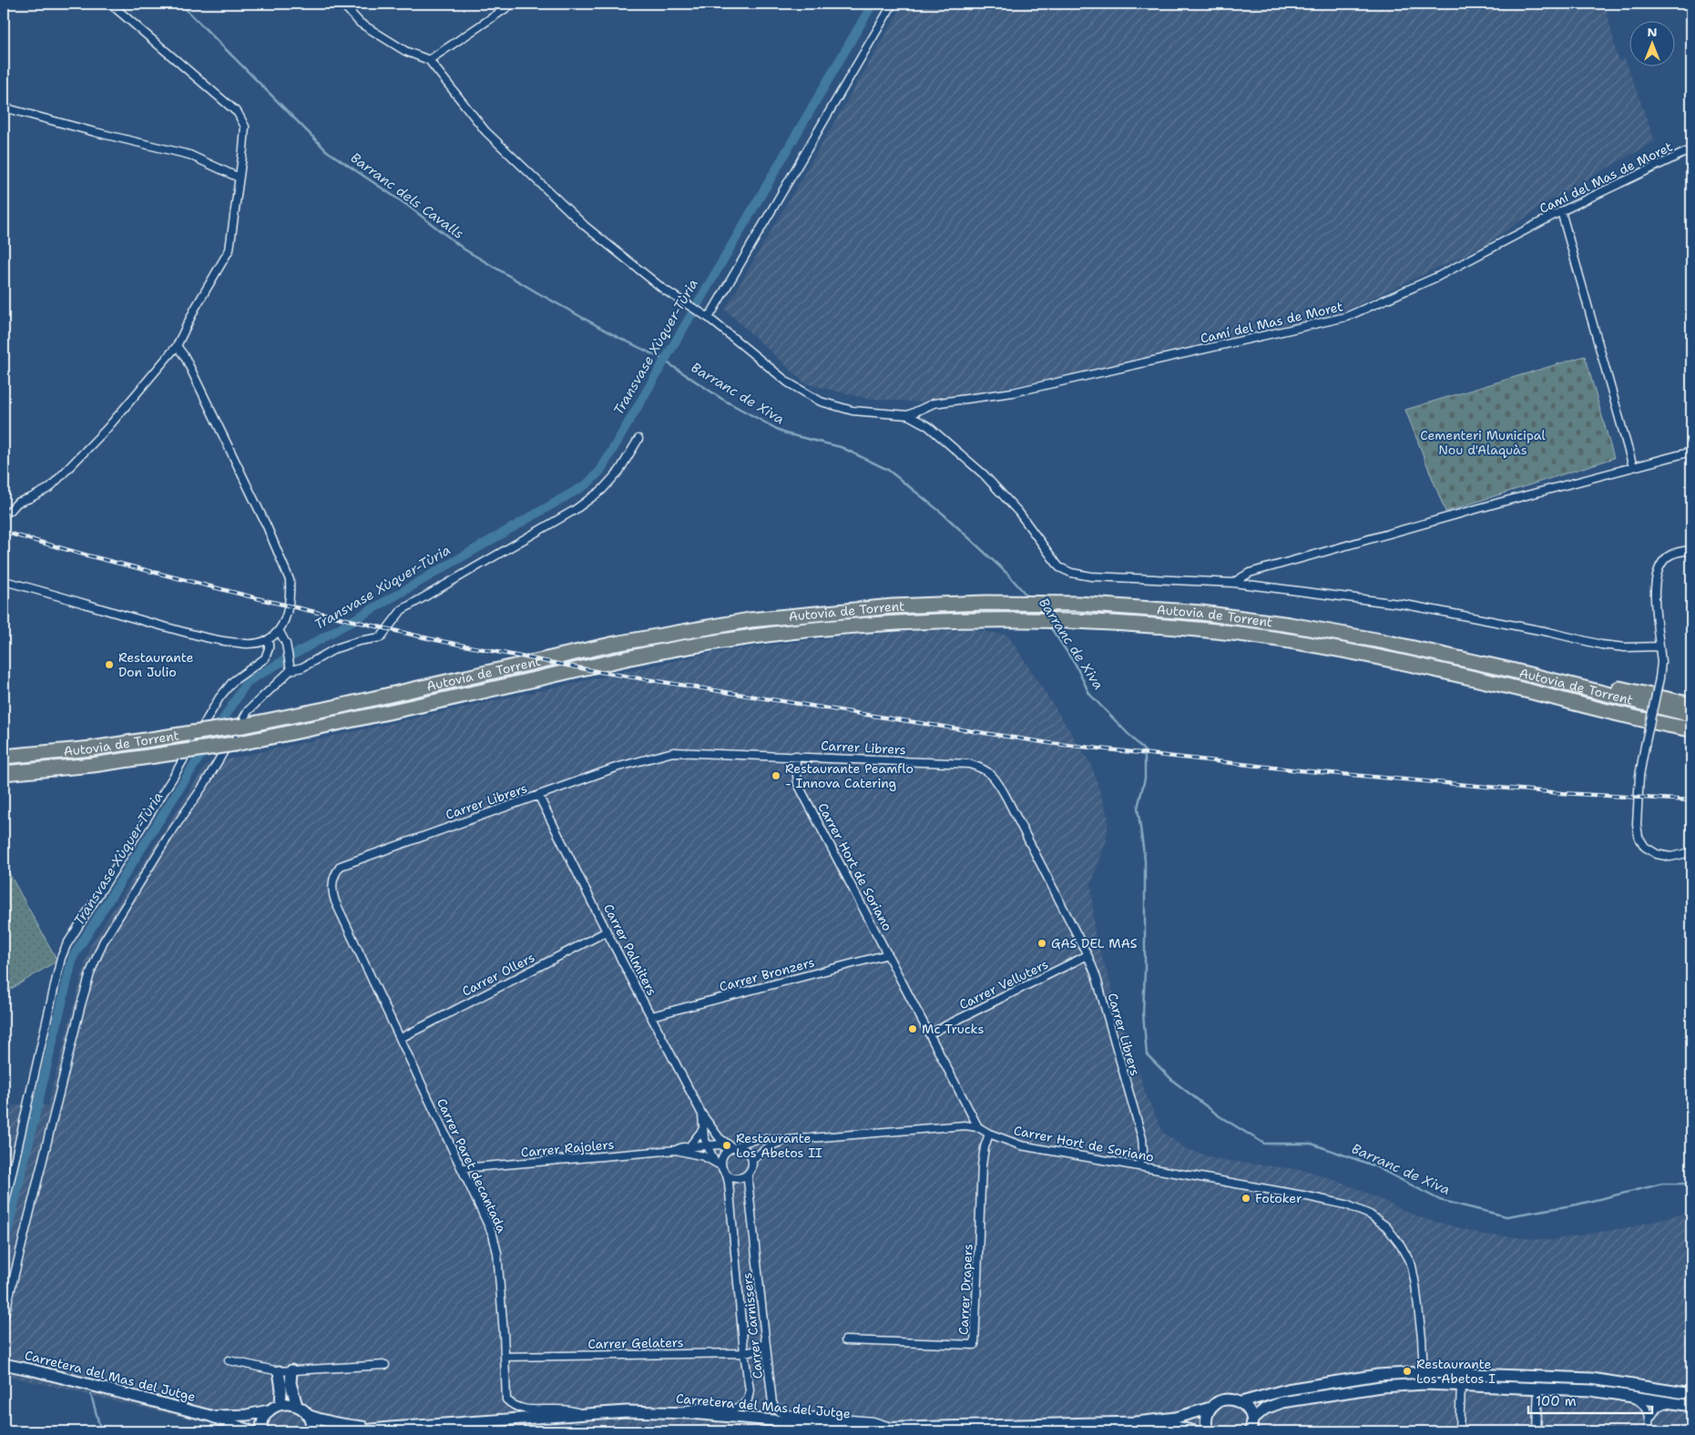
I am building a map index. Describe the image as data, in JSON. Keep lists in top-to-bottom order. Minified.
{"streets":{"highway":["Autovia de Torrent"],"street":["Camí del Mas de Moret","Carrer Librers","Carrer Hort de Soriano","Carrer Palmiters","Carrer Ollers","Carrer Bronzers","Carrer Velluters","Carrer Rajolers","Carrer Paret decantada","Carrer Drapers","Carrer Carnissers","Carrer Gelaters","Carretera del Mas del Jutge"]},"crossings":[["Carrer Librers","Carrer Hort de Soriano"],["Carrer Librers","Carrer Palmiters"],["Carrer Librers","Carrer Velluters"],["Carrer Librers","Carrer Paret decantada"],["Carrer Hort de Soriano","Carrer Bronzers"],["Carrer Hort de Soriano","Carrer Velluters"],["Carrer Hort de Soriano","Carrer Rajolers"],["Carrer Hort de Soriano","Carrer Drapers"],["Carrer Palmiters","Carrer Ollers"],["Carrer Palmiters","Carrer Bronzers"],["Carrer Palmiters","Carrer Rajolers"],["Carrer Palmiters","Carrer Carnissers"],["Carrer Ollers","Carrer Paret decantada"],["Carrer Rajolers","Carrer Paret decantada"],["Carrer Rajolers","Carrer Carnissers"],["Carrer Paret decantada","Carrer Gelaters"],["Carrer Paret decantada","Carretera del Mas del Jutge"],["Carrer Carnissers","Carrer Gelaters"],["Carrer Carnissers","Carretera del Mas del Jutge"]],"water":["Barranc dels Cavalls","Transvase Xùquer-Tùria","Barranc de Xiva"],"parks":["Cementeri Municipal Nou d'Alaquàs"],"places":["Restaurante Don Julio","Restaurante Peamflo - Innova Catering","GAS DEL MAS","Mc Trucks","Restaurante Los Abetos II","Fotoker","Restaurante Los Abetos I"],"scale_bar":"100 m","north":"top"}
